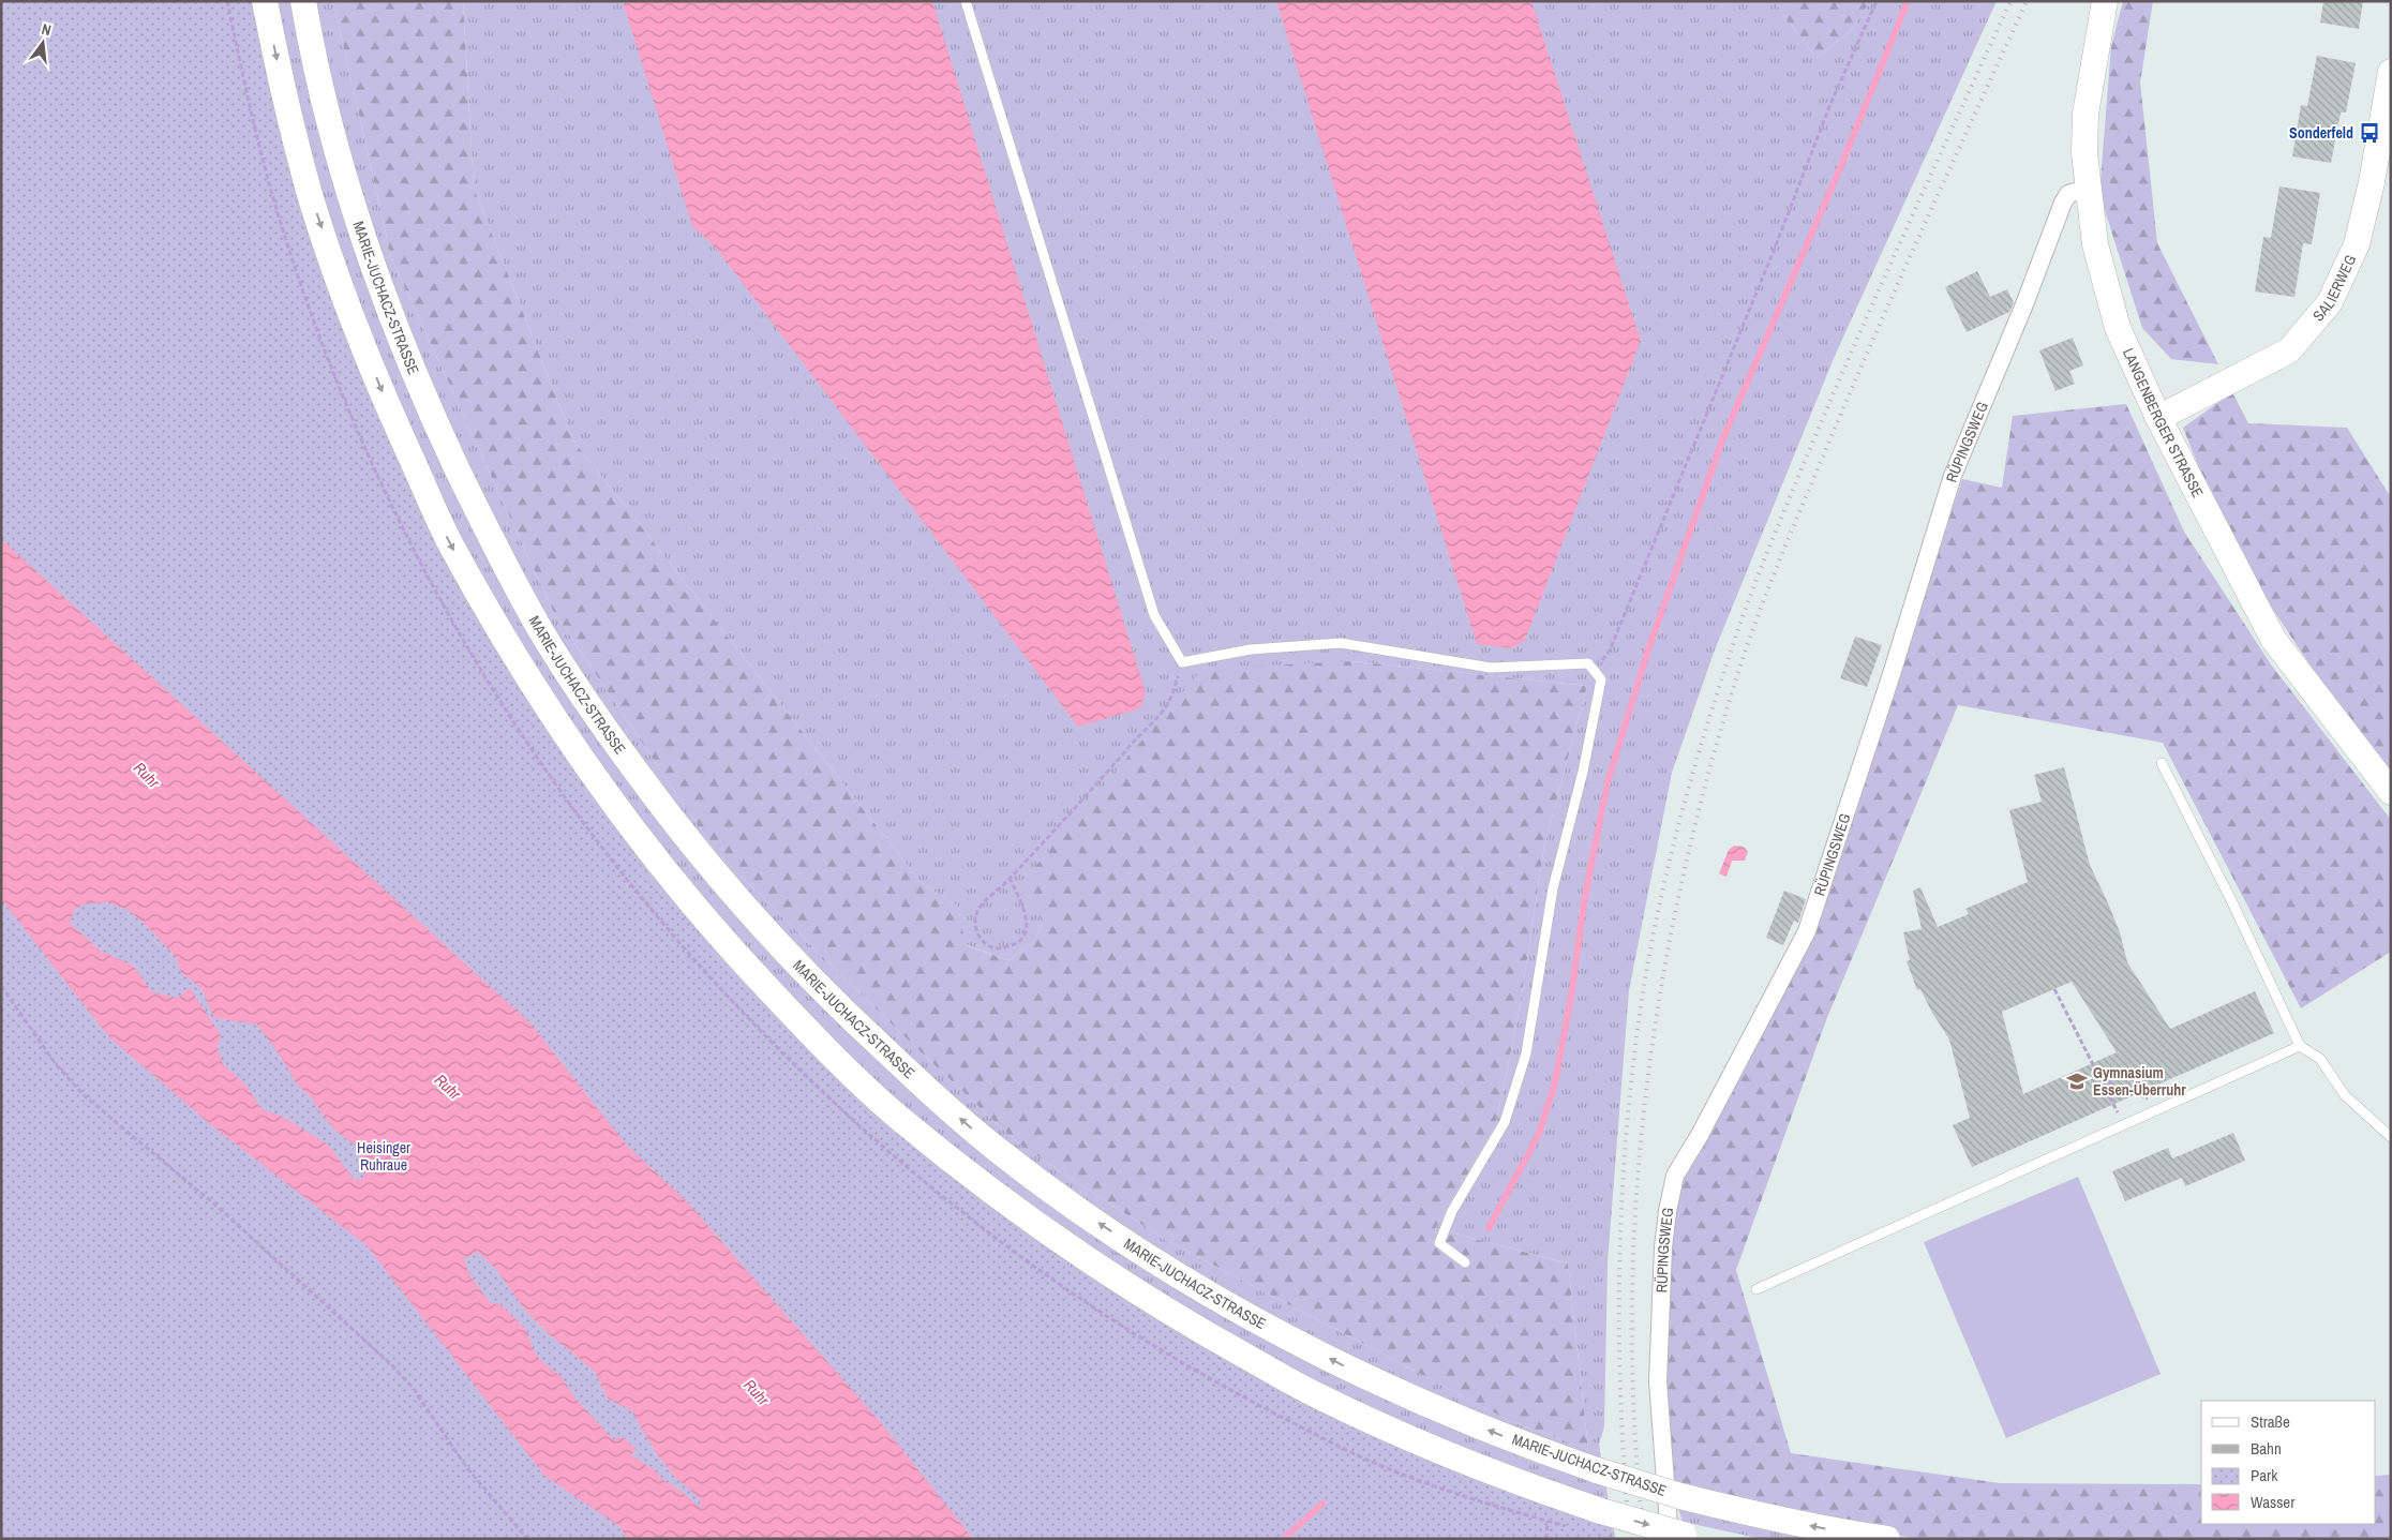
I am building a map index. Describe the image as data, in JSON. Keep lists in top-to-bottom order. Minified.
{"streets":{"main road":["SALIERWEG","MARIE-JUCHACZ-STRASSE","LANGENBERGER STRASSE"],"street":["RÜPINGSWEG"]},"crossings":[["SALIERWEG","LANGENBERGER STRASSE"],["LANGENBERGER STRASSE","RÜPINGSWEG"]],"water":["Ruhr"],"parks":["Heisinger Ruhraue"],"places":{"bus stop":["Sonderfeld"],"school or university":["Gymnasium Essen-Überruhr"]},"legend":["Straße","Bahn","Park","Wasser"],"north":"top"}
